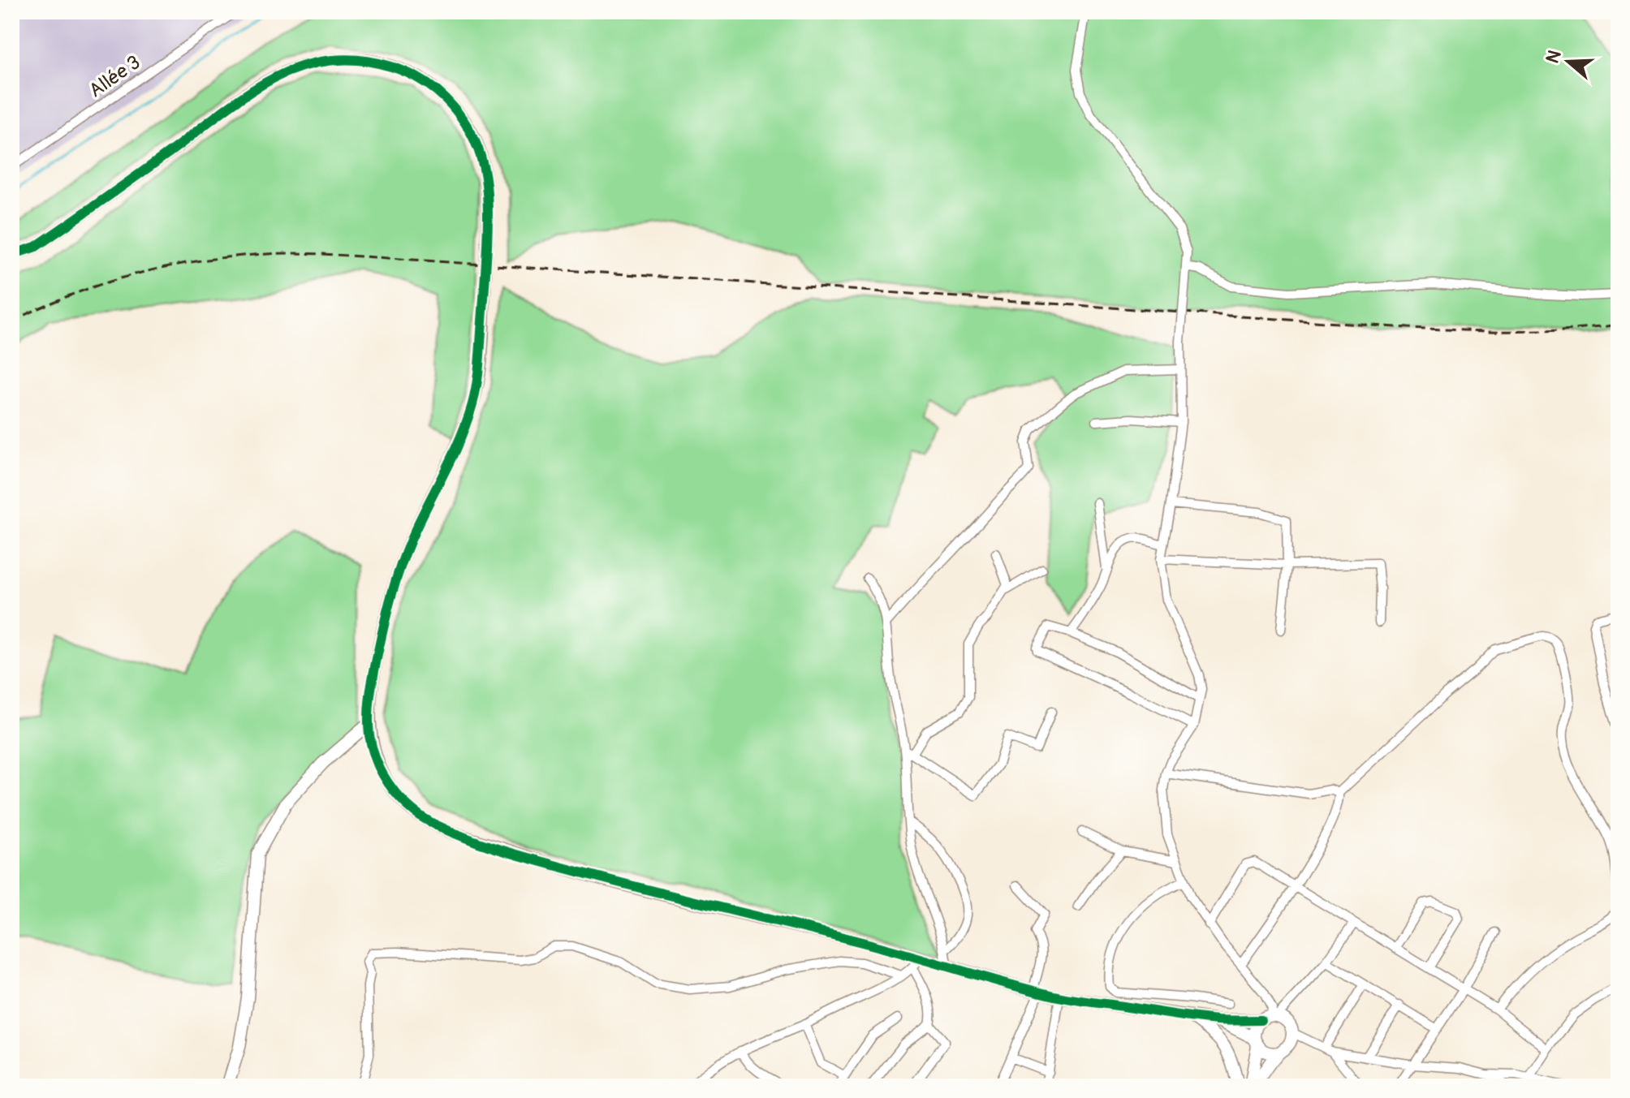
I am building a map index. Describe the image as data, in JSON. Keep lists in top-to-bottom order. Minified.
{"streets":{"street":["Allée 3"]},"north":"left"}
